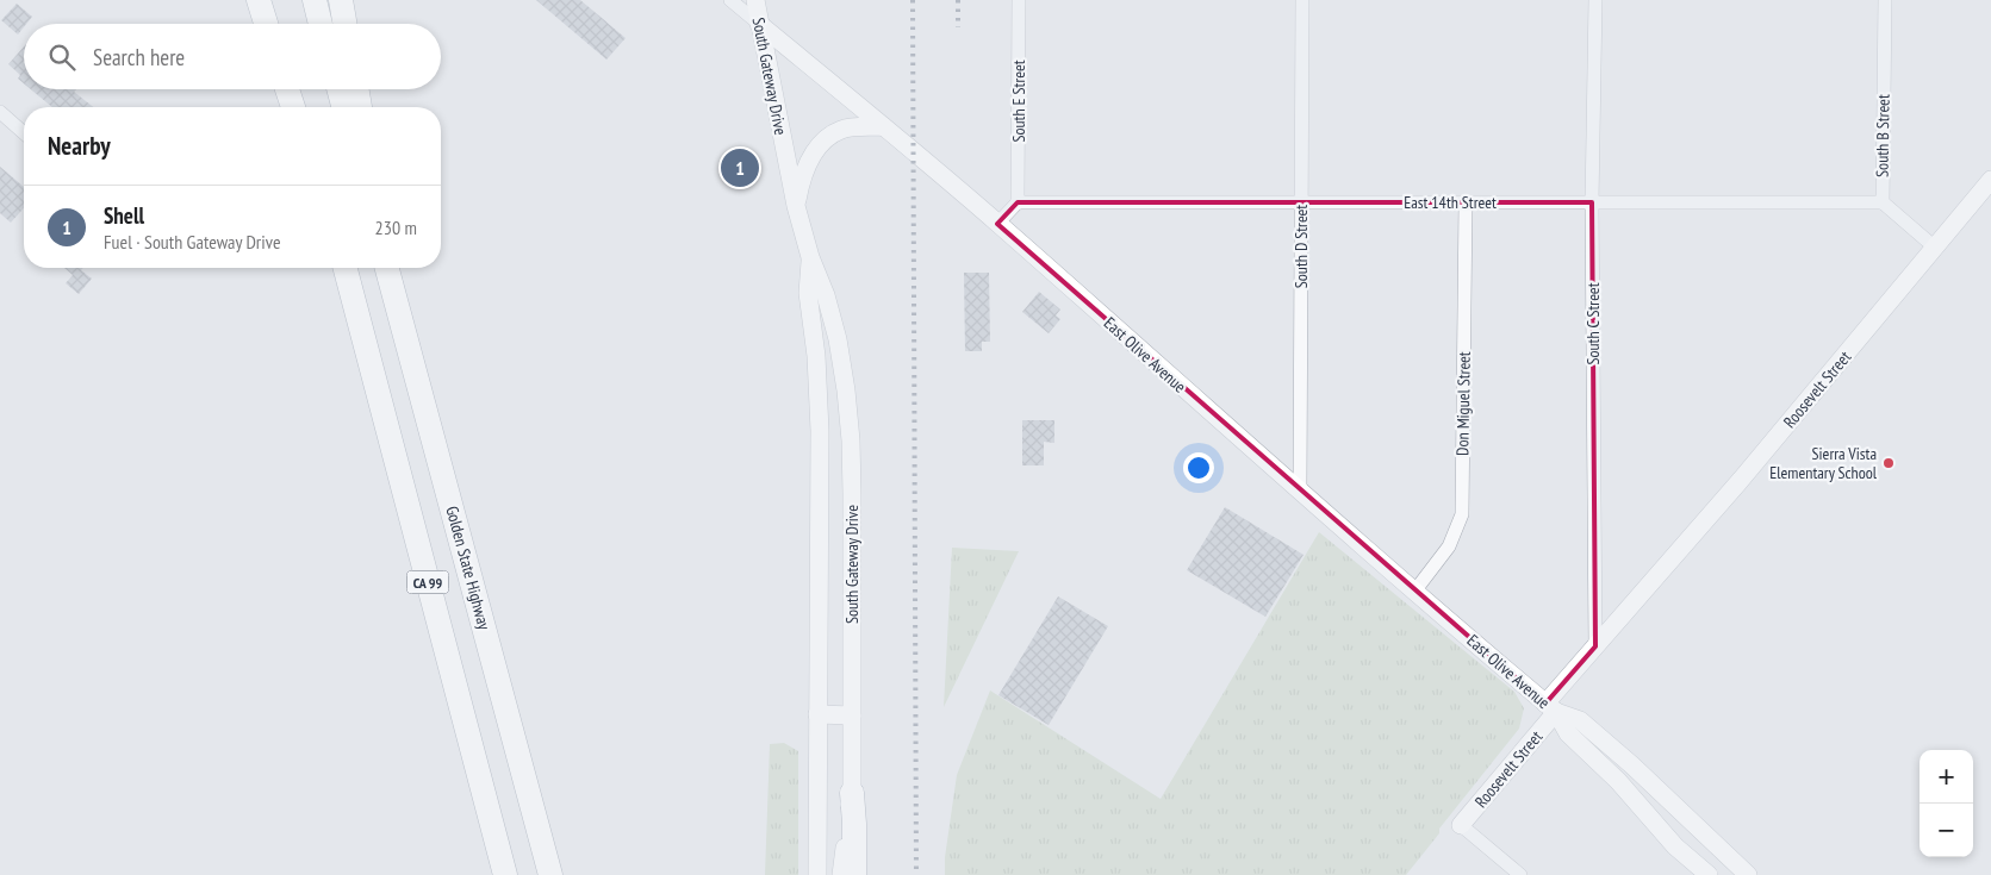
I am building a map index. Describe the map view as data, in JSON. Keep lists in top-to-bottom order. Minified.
{"streets":{"highway":["Golden State Highway","CA 99"],"street":["South Gateway Drive","South E Street","South B Street","East 14th Street","South D Street","South C Street","East Olive Avenue","Roosevelt Street","Don Miguel Street"]},"crossings":[["South Gateway Drive","East Olive Avenue"],["South E Street","East 14th Street"],["South B Street","East 14th Street"],["East 14th Street","South D Street"],["East 14th Street","South C Street"],["East 14th Street","Don Miguel Street"],["South D Street","East Olive Avenue"],["South C Street","Roosevelt Street"],["East Olive Avenue","Roosevelt Street"],["East Olive Avenue","Don Miguel Street"]],"places":["Sierra Vista Elementary School"],"page":{"search":"Search here","heading":"Nearby","pins":"1","list":[{"mark":"1","name":"Shell","note":"Fuel · South Gateway Drive","value":"230 m"}],"map_buttons":["+","−"]}}
